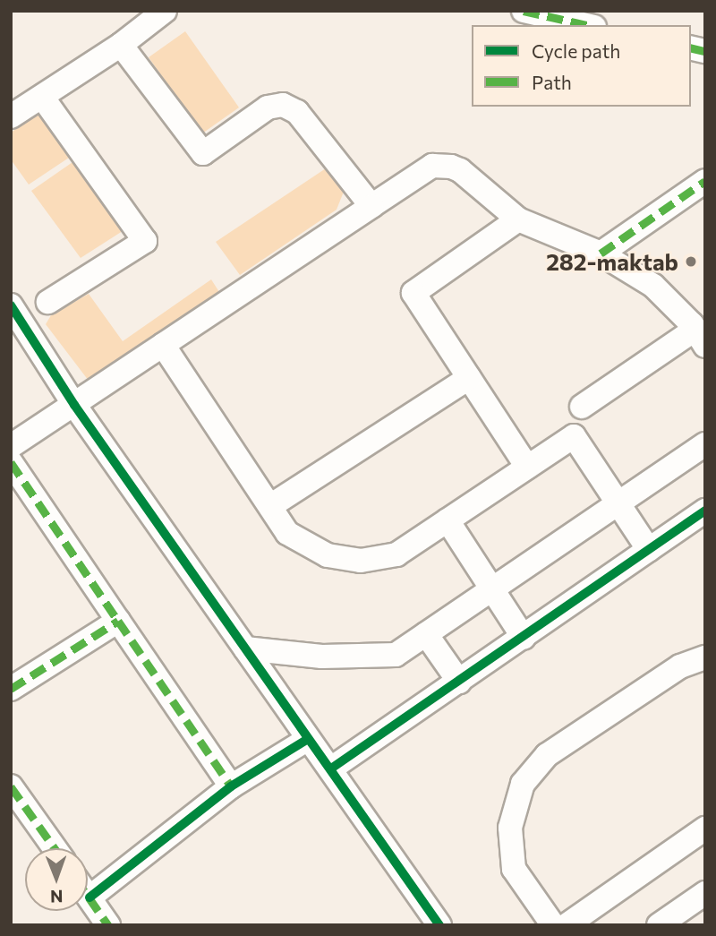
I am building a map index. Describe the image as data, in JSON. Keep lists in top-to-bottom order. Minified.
{"places":["282-maktab"],"legend":["Cycle path","Path"],"north":"bottom"}
